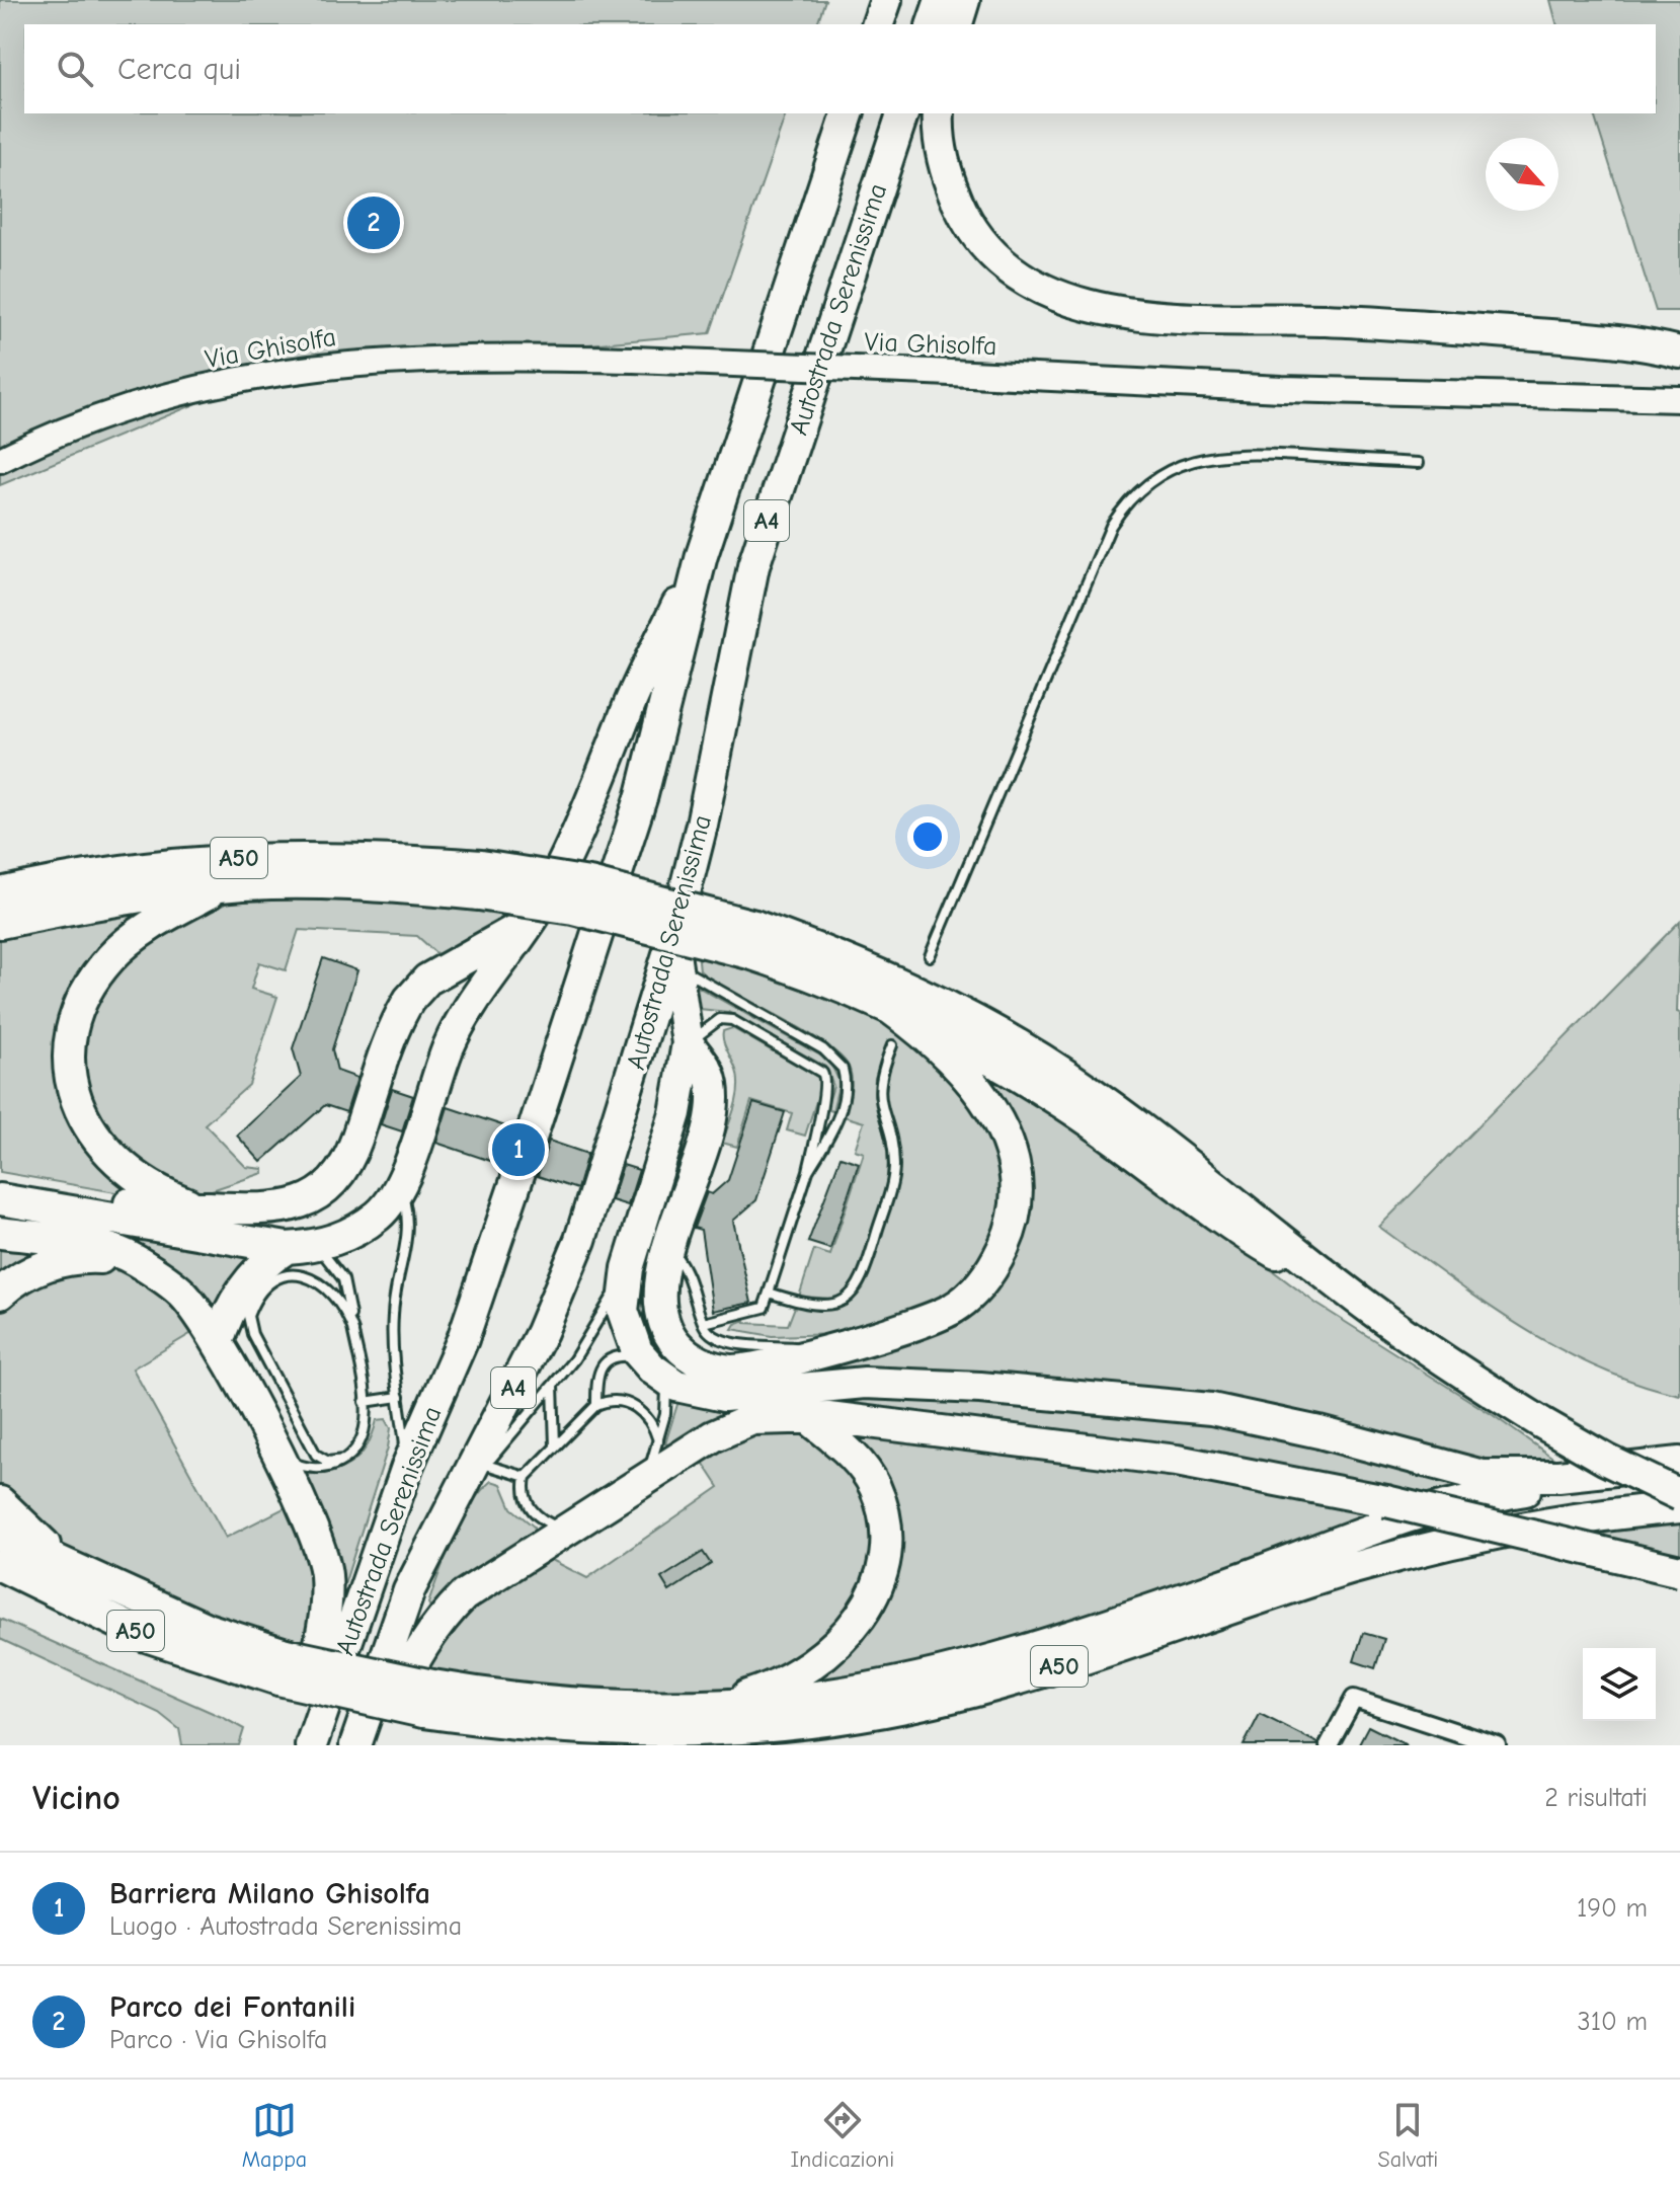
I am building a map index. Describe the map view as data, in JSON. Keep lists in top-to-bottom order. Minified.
{"streets":{"highway":["Autostrada Serenissima","A4","A50"],"street":["Via Ghisolfa"]},"north":"bottom right","page":{"search":"Cerca qui","pins":["2","1"],"heading":["Vicino","2 risultati"],"list":[{"mark":"1","name":"Barriera Milano Ghisolfa","note":"Luogo · Autostrada Serenissima","value":"190 m"},{"mark":"2","name":"Parco dei Fontanili","note":"Parco · Via Ghisolfa","value":"310 m"}],"nav":["Mappa","Indicazioni","Salvati"]}}
